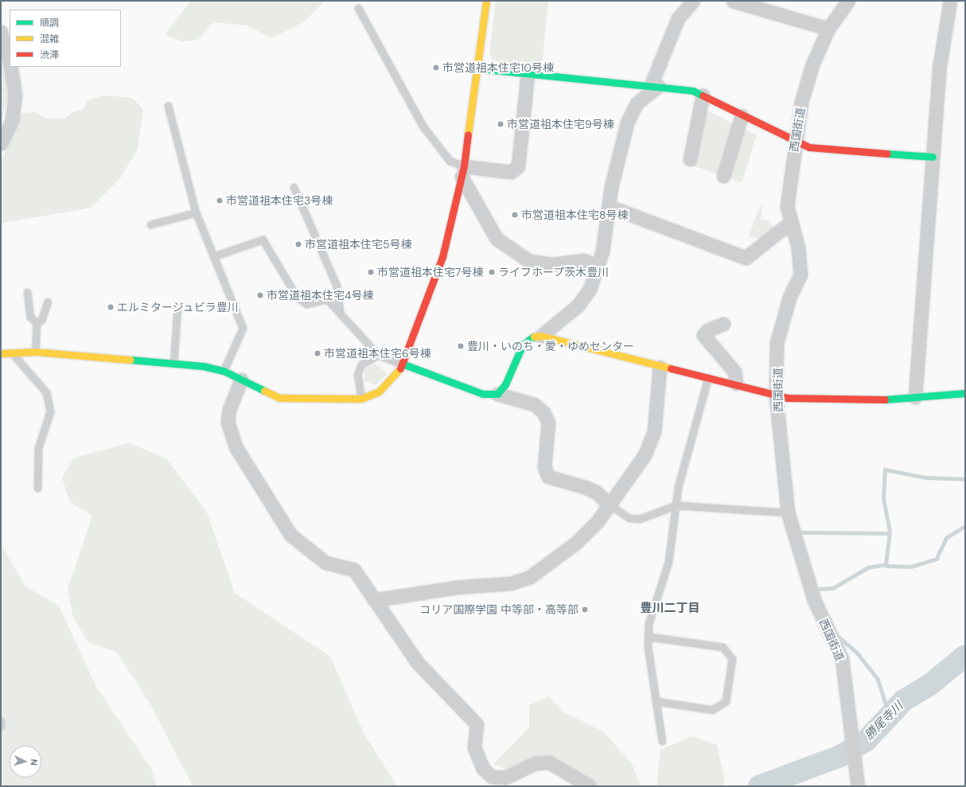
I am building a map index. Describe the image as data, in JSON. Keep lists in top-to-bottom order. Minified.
{"streets":{"street":["西国街道"]},"districts":["豊川二丁目"],"water":["勝尾寺川"],"places":["市営道祖本住宅10号棟","市営道祖本住宅9号棟","市営道祖本住宅3号棟","市営道祖本住宅8号棟","市営道祖本住宅5号棟","市営道祖本住宅7号棟","ライフホープ茨木豊川","市営道祖本住宅4号棟","エルミタージュビラ豊川","豊川・いのち・愛・ゆめセンター","市営道祖本住宅6号棟","コリア国際学園 中等部・高等部"],"legend":["順調","混雑","渋滞"],"north":"right"}
